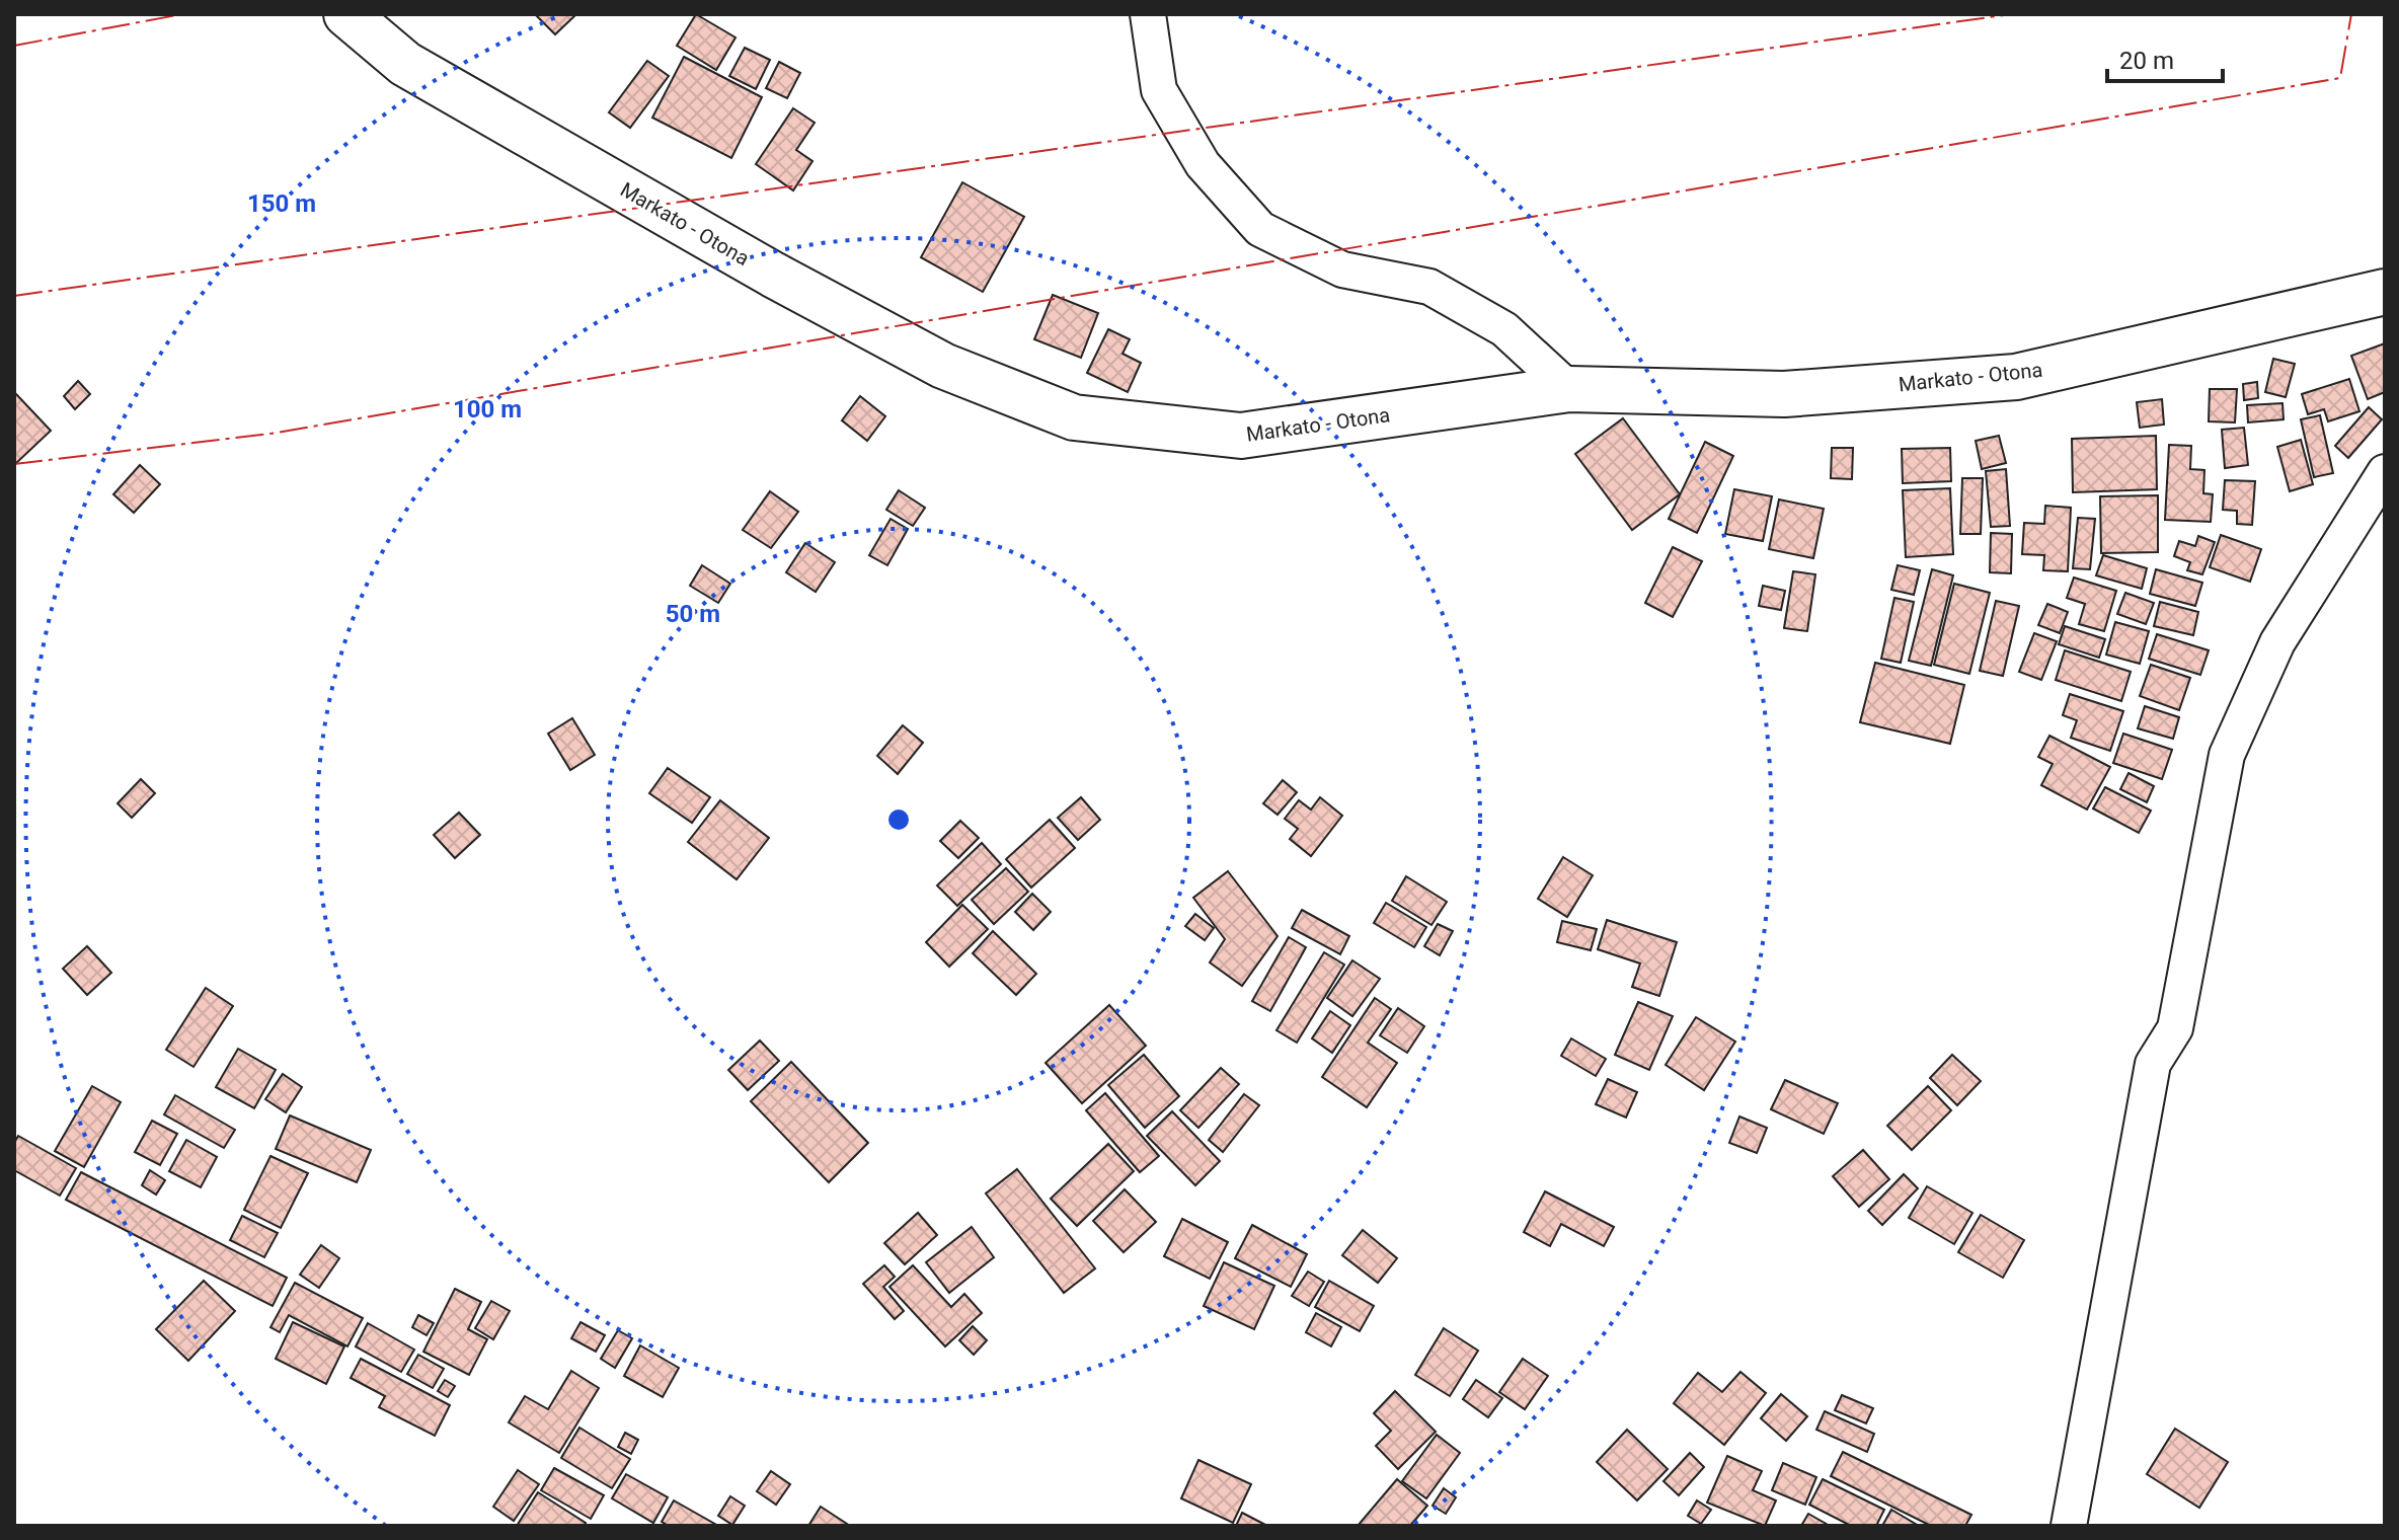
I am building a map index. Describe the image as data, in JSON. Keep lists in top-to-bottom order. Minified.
{"streets":{"main road":["Markato - Otona"]},"scale_bar":"20 m","rings":["150 m","100 m","50 m"]}
